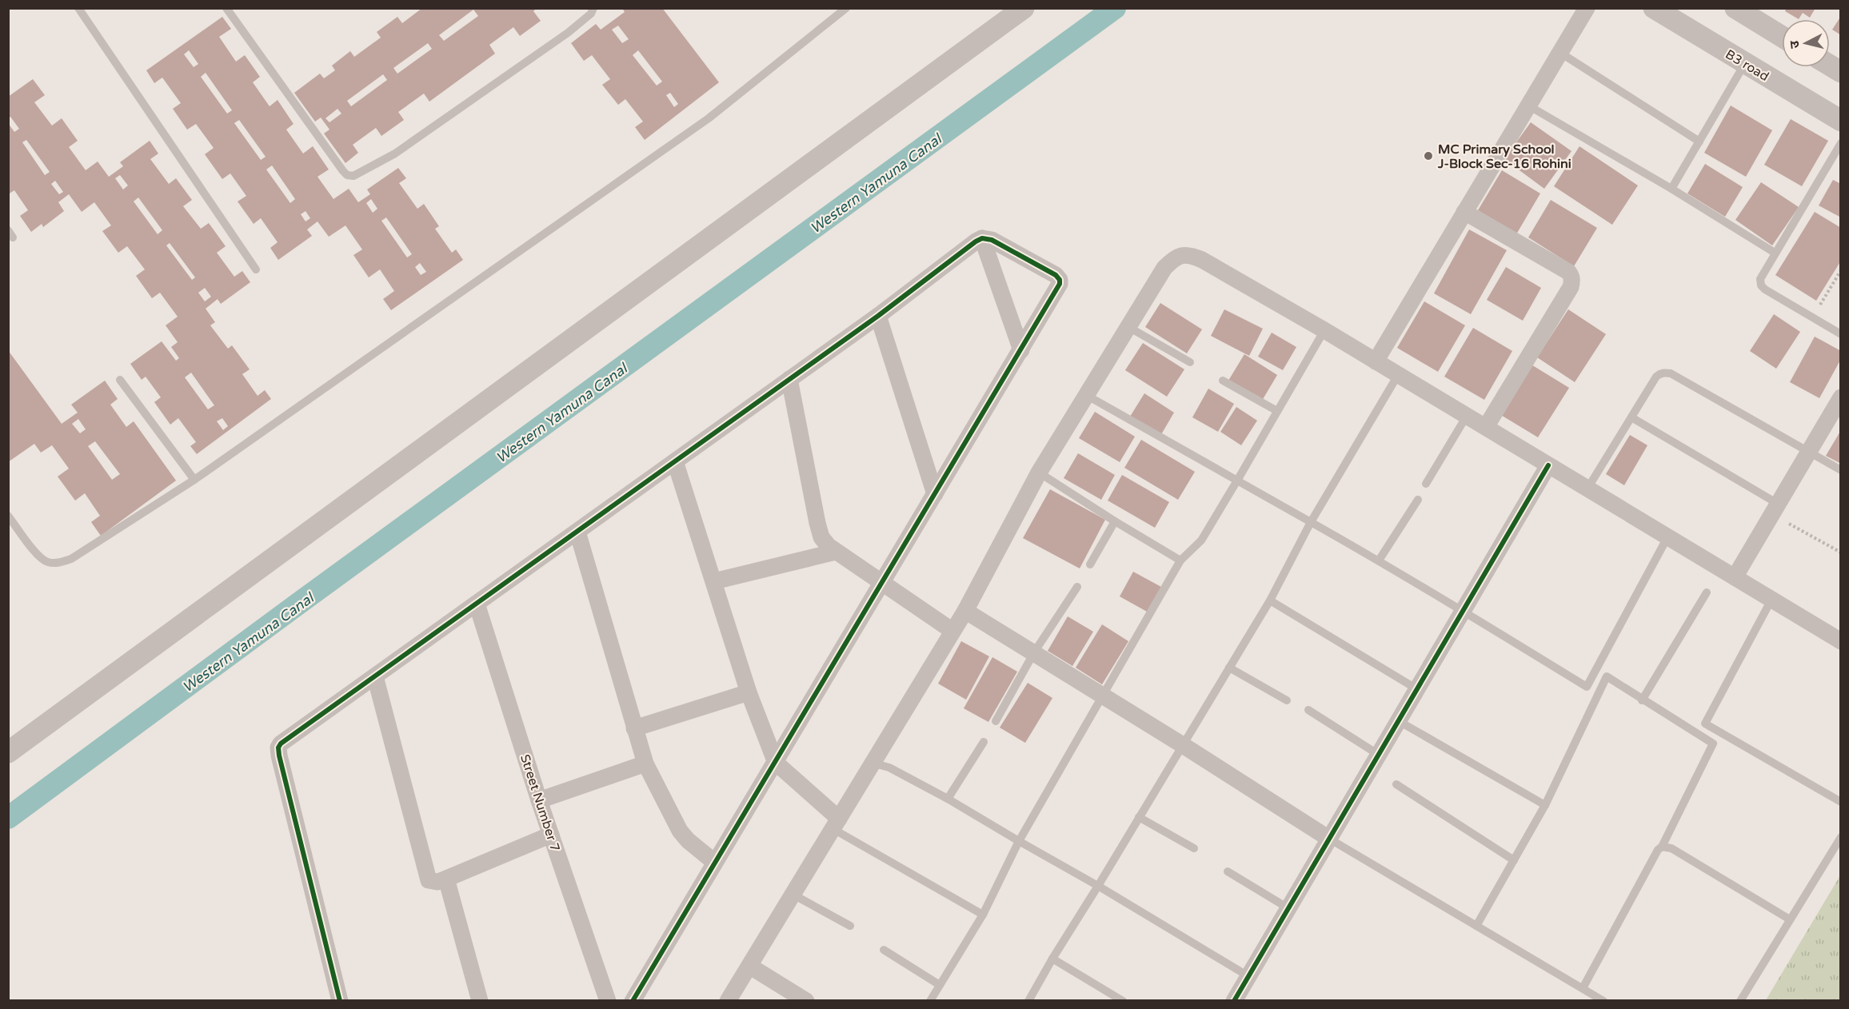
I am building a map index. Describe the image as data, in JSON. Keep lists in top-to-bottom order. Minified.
{"streets":{"street":["B3 road","Street Number 7"]},"water":["Western Yamuna Canal"],"places":["MC Primary School J-Block Sec-16 Rohini"],"north":"left"}
